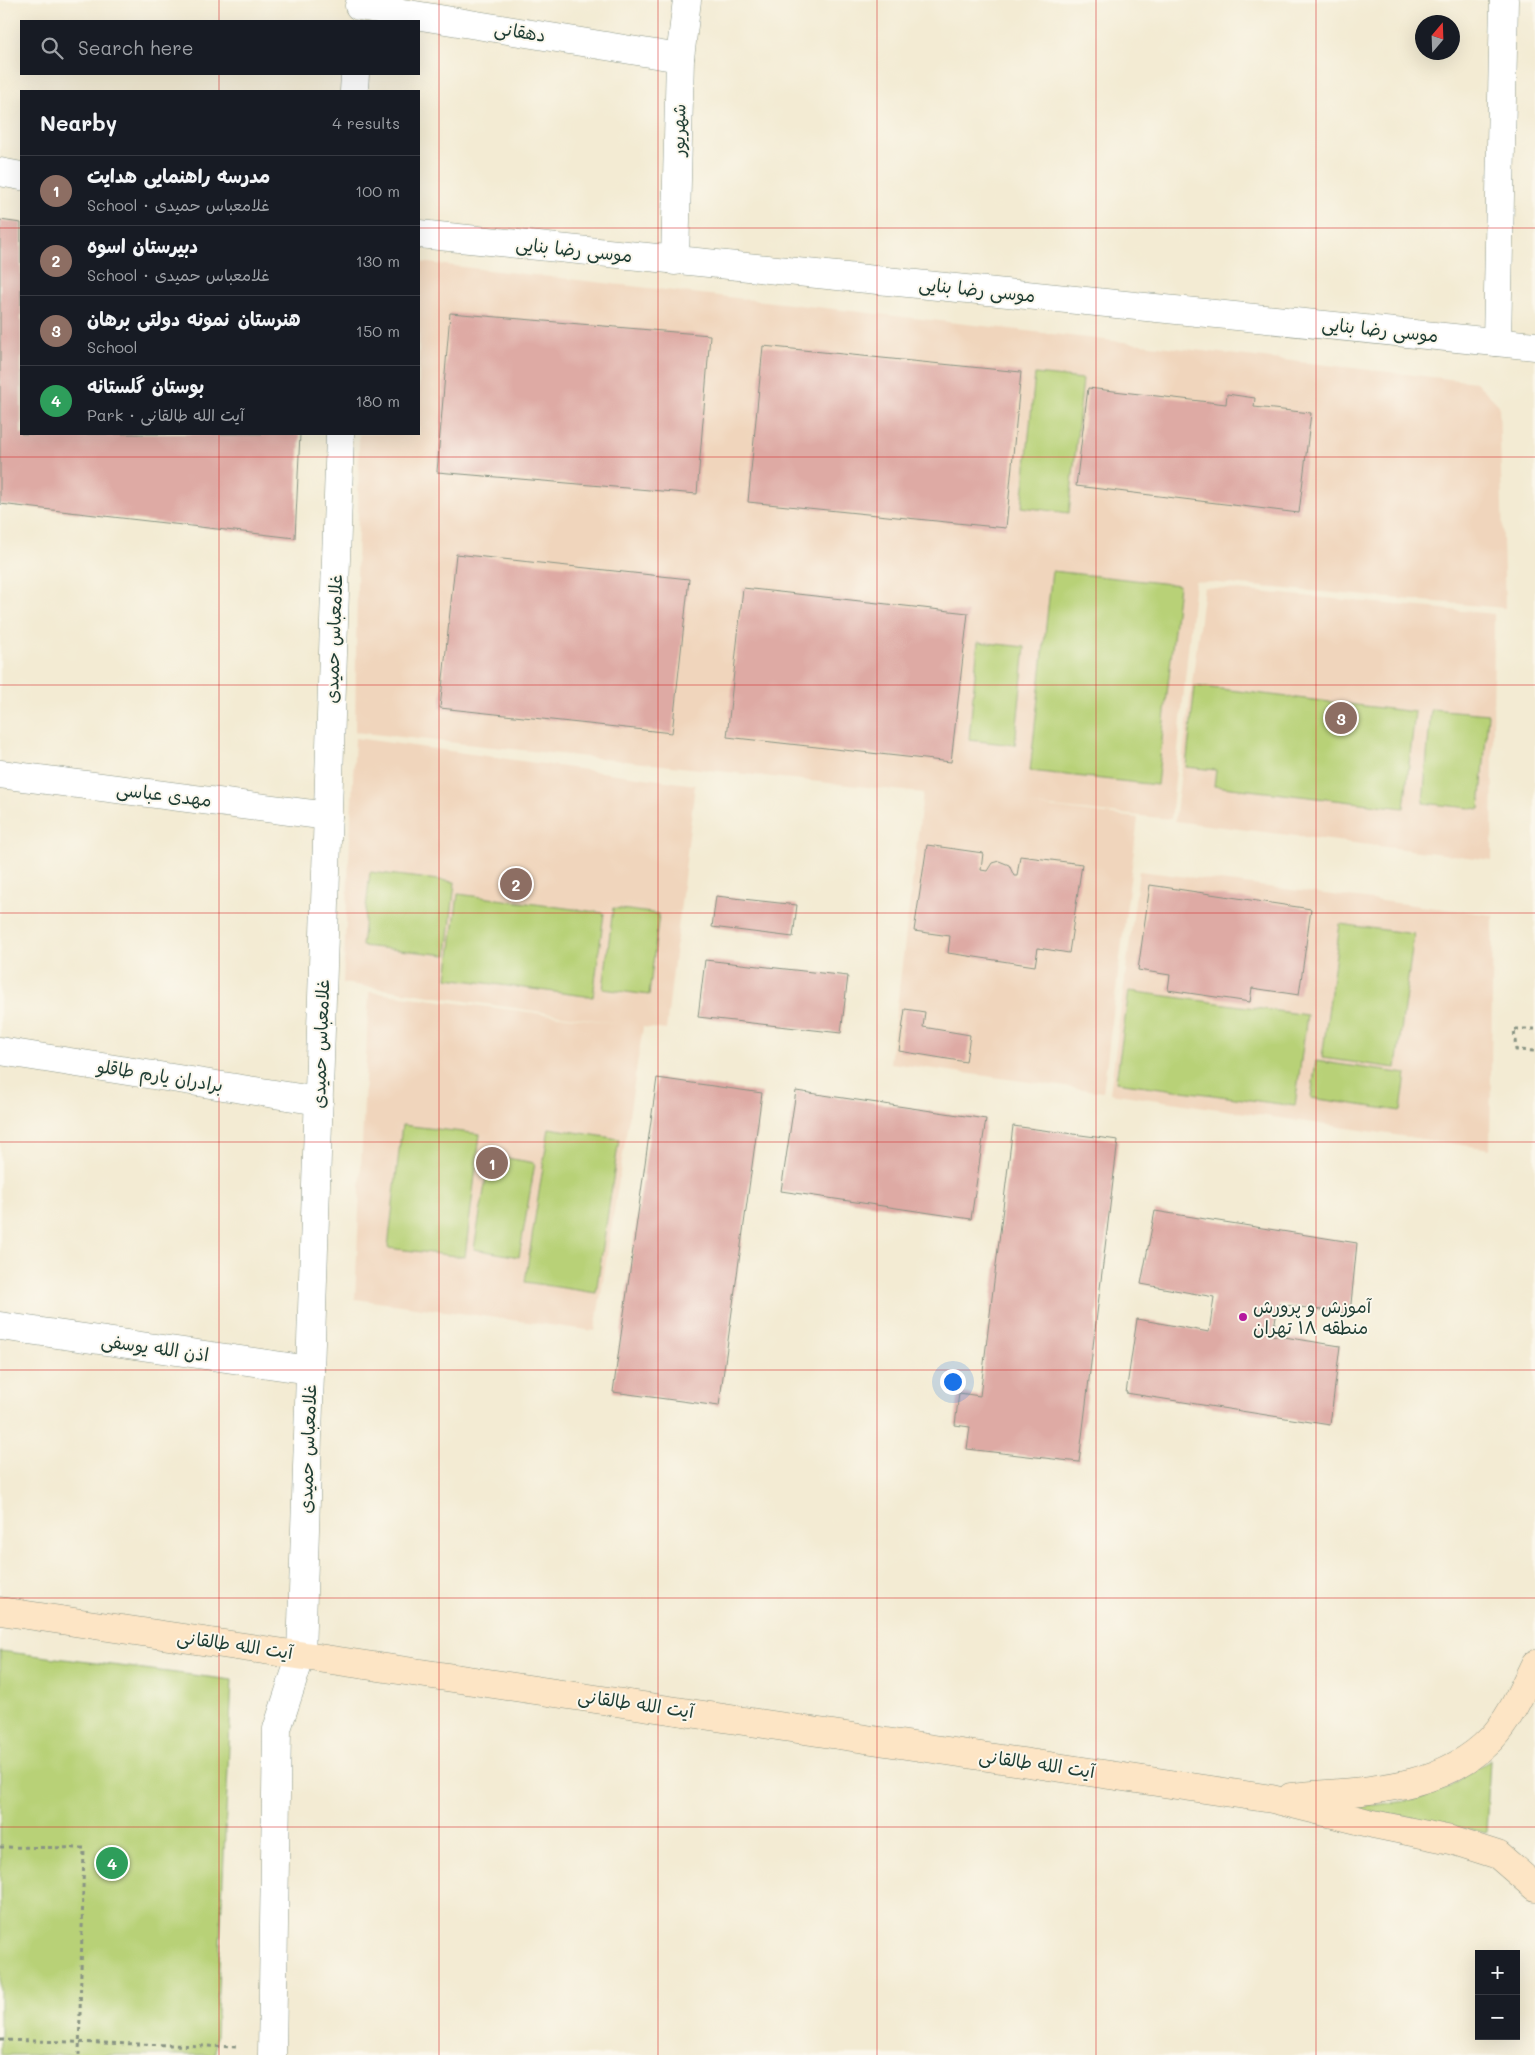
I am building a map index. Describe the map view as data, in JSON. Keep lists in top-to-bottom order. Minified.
{"streets":{"main road":["آیت الله طالقانی"],"street":["دهقانی","شهریور","موسی رضا بنایی","غلامعباس حمیدی","مهدی عباسی","برادران یارم طاقلو","اذن الله یوسفی"]},"crossings":[["دهقانی","شهریور"],["شهریور","موسی رضا بنایی"],["غلامعباس حمیدی","مهدی عباسی"],["غلامعباس حمیدی","برادران یارم طاقلو"],["غلامعباس حمیدی","اذن الله یوسفی"],["غلامعباس حمیدی","آیت الله طالقانی"]],"places":["آموزش و پرورش منطقه ۱۸ تهران"],"north":"top","page":{"search":"Search here","heading":["Nearby","4 results"],"list":[{"mark":"1","name":"مدرسه راهنمایی هدایت","note":"School · غلامعباس حمیدی","value":"100 m"},{"mark":"2","name":"دبیرستان اسوه","note":"School · غلامعباس حمیدی","value":"130 m"},{"mark":"3","name":"هنرستان نمونه دولتی برهان","note":"School","value":"150 m"},{"mark":"4","name":"بوستان گلستانه","note":"Park · آیت الله طالقانی","value":"180 m"}],"pins":["3","2","1","4"],"map_buttons":["+","−"]}}
